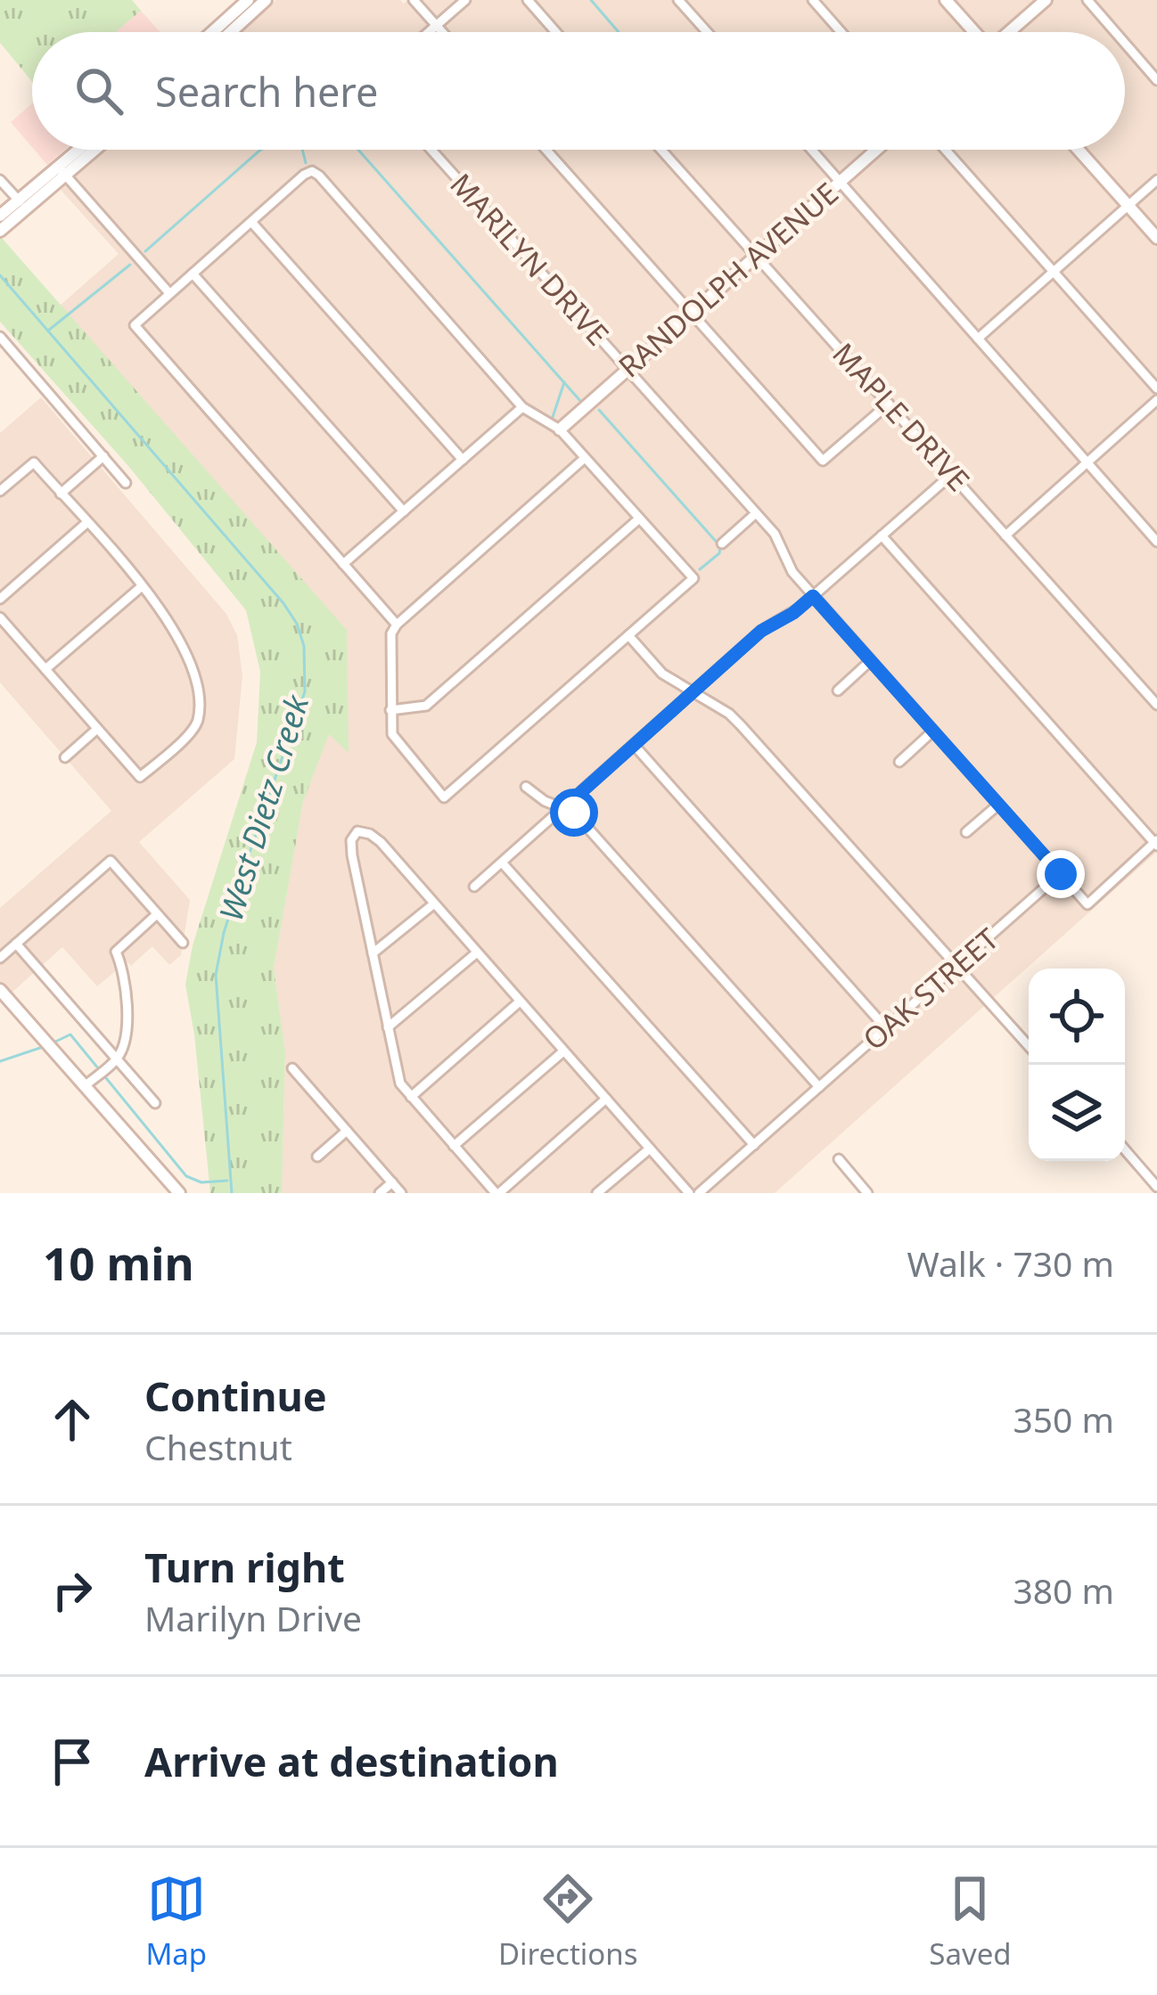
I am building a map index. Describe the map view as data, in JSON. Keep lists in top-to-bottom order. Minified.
{"streets":{"street":["MARILYN DRIVE","RANDOLPH AVENUE","MAPLE DRIVE","OAK STREET"]},"crossings":[["MARILYN DRIVE","RANDOLPH AVENUE"],["MARILYN DRIVE","OAK STREET"],["RANDOLPH AVENUE","MAPLE DRIVE"]],"water":["West Dietz Creek"],"page":{"search":"Search here","heading":["10 min","Walk · 730 m"],"list":[["Continue","Chestnut","350 m"],["Turn right","Marilyn Drive","380 m"],"Arrive at destination"],"nav":["Map","Directions","Saved"]}}
